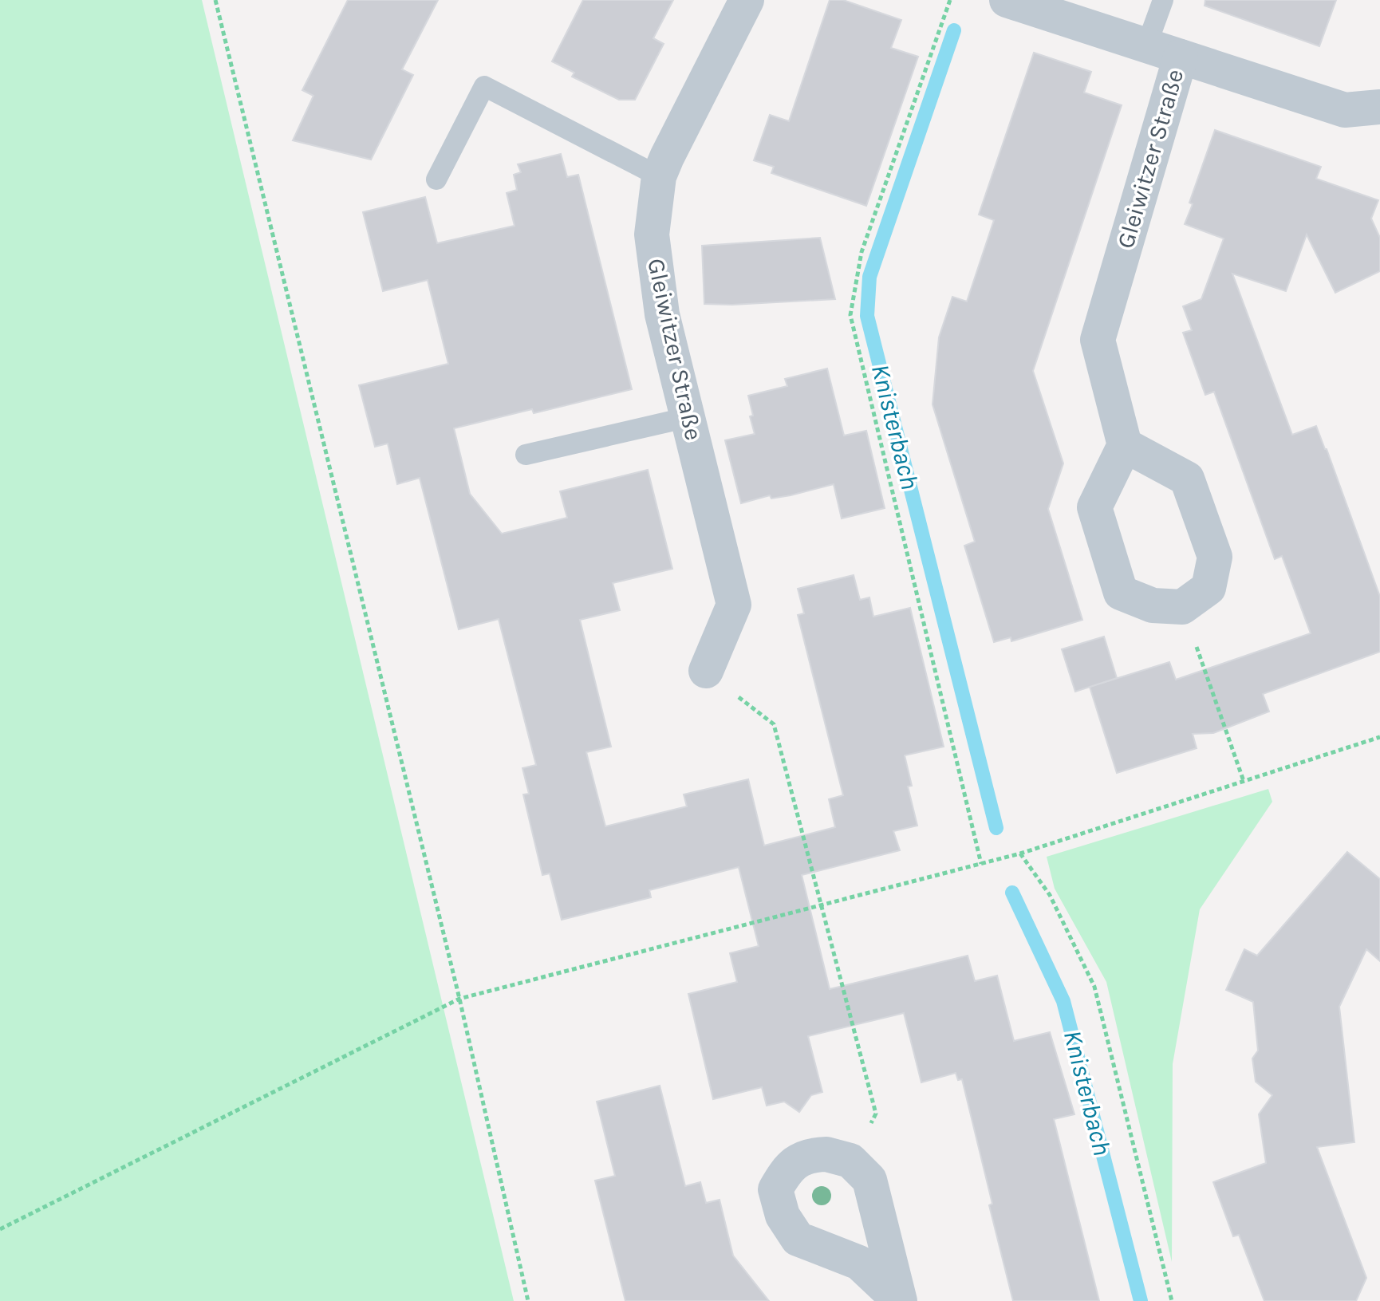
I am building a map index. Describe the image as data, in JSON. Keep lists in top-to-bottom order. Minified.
{"streets":{"street":["Gleiwitzer Straße"]},"water":["Knisterbach"]}
